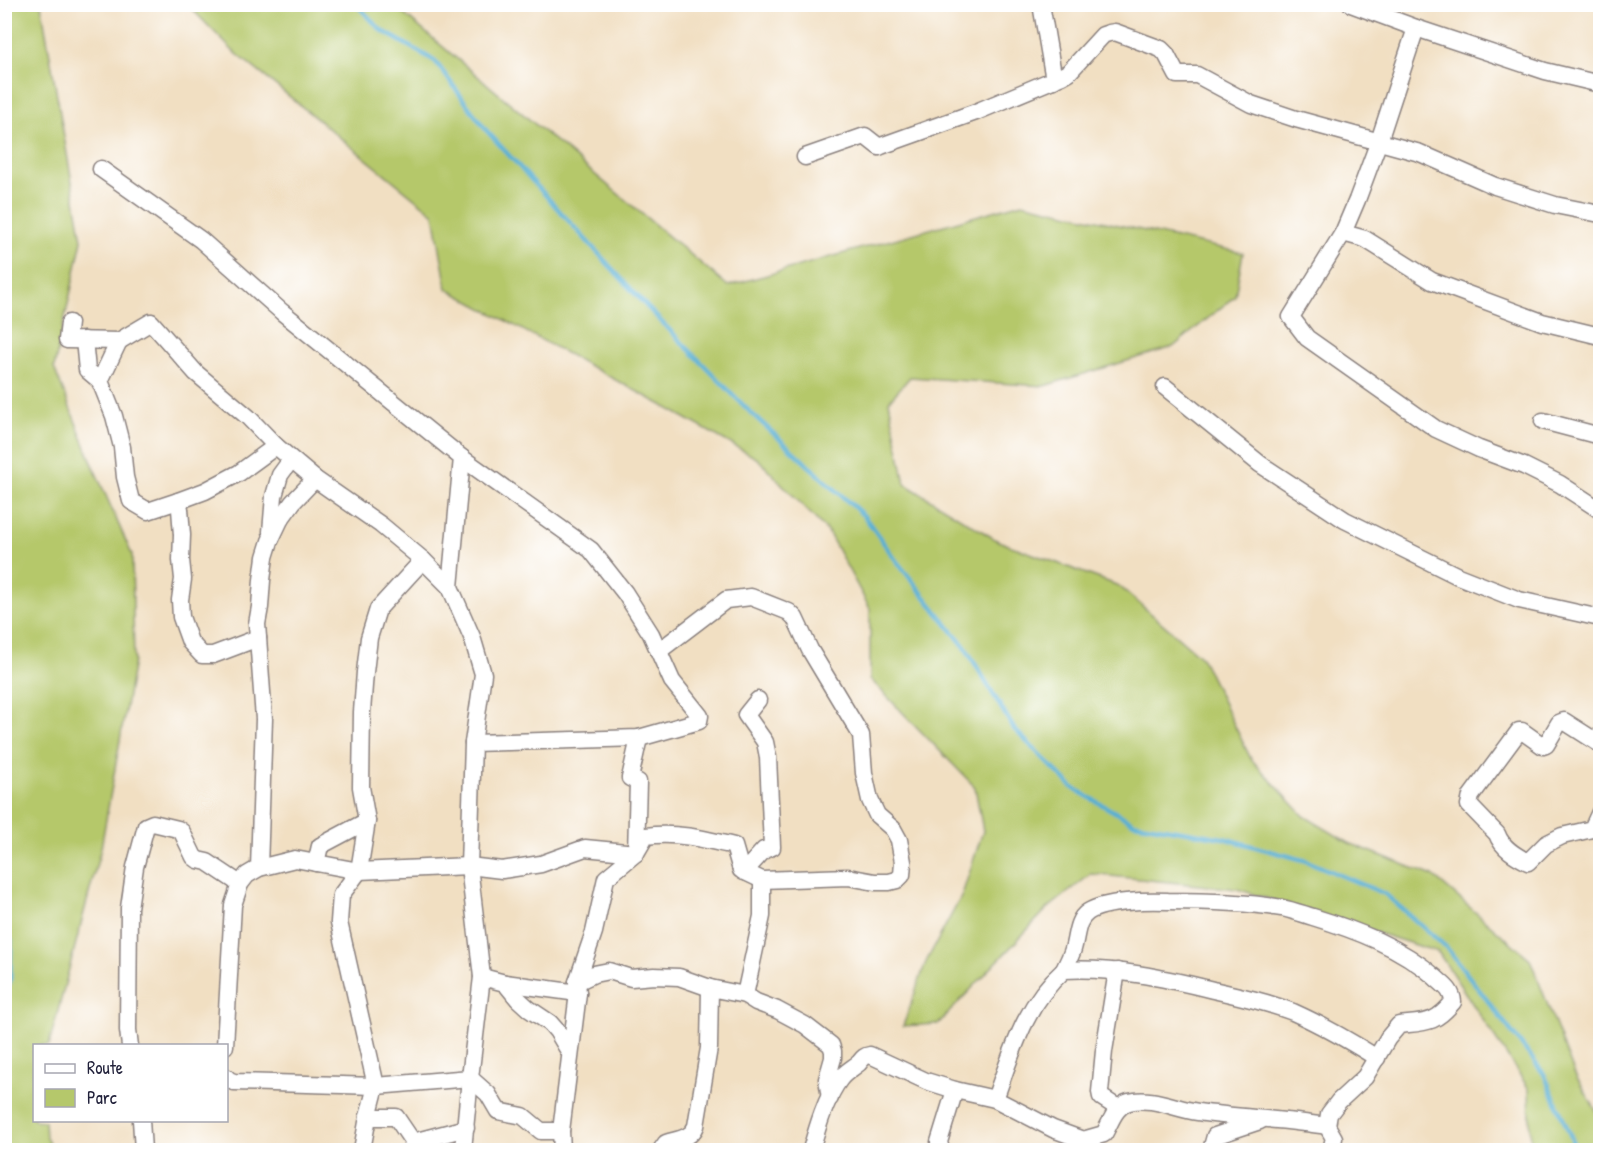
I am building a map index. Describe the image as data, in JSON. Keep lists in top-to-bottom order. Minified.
{"legend":["Route","Parc"]}
